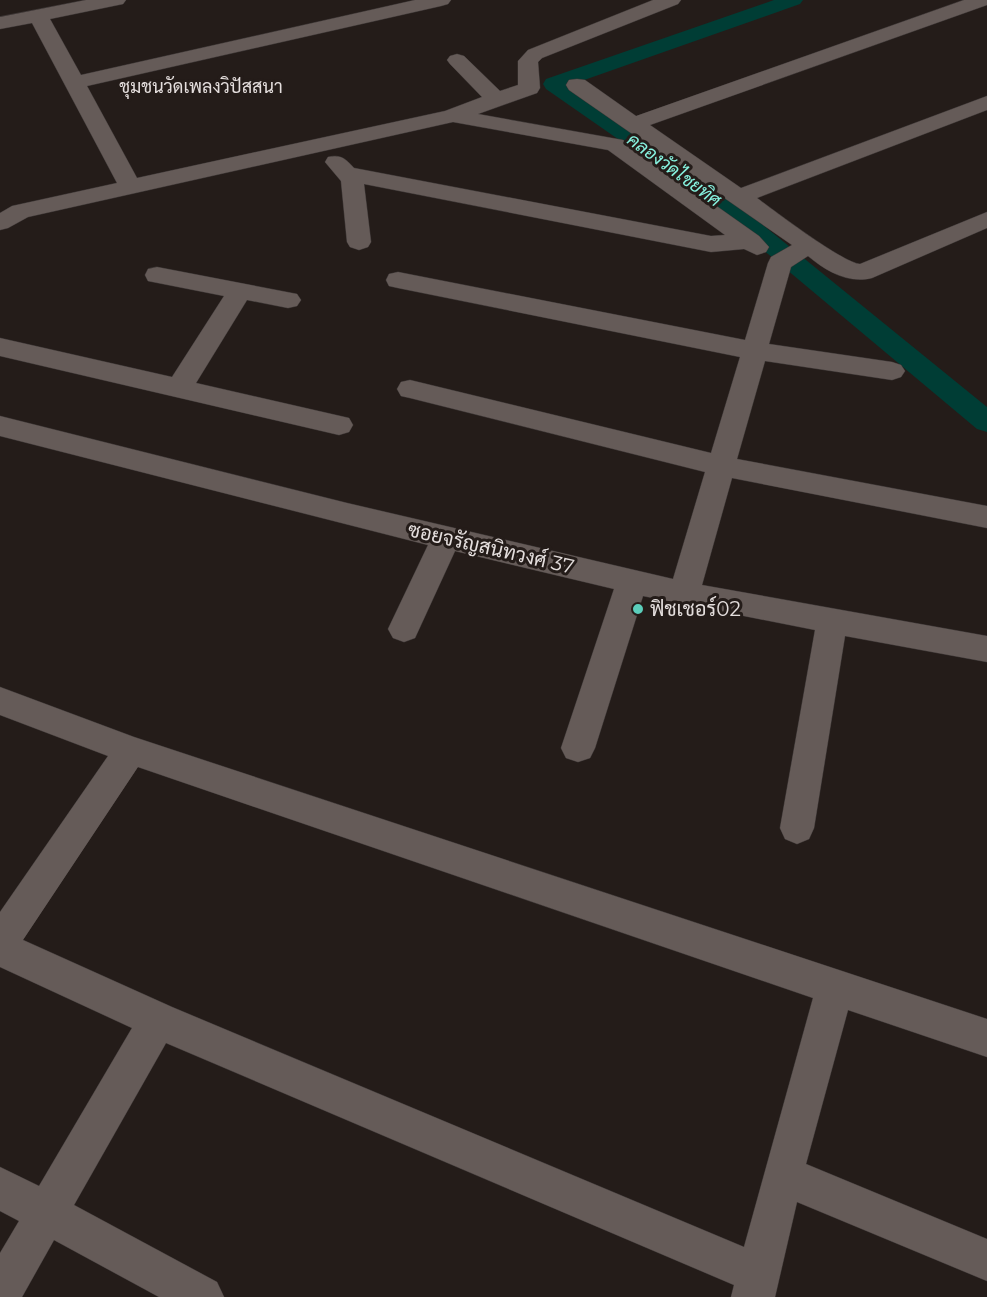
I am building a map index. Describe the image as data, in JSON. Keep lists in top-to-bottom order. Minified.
{"streets":{"street":["ซอยจรัญสนิทวงศ์ 37"]},"districts":["ชุมชนวัดเพลงวิปัสสนา"],"water":["คลองวัดไชยทิศ"],"places":["ฟิชเชอร์02"]}
